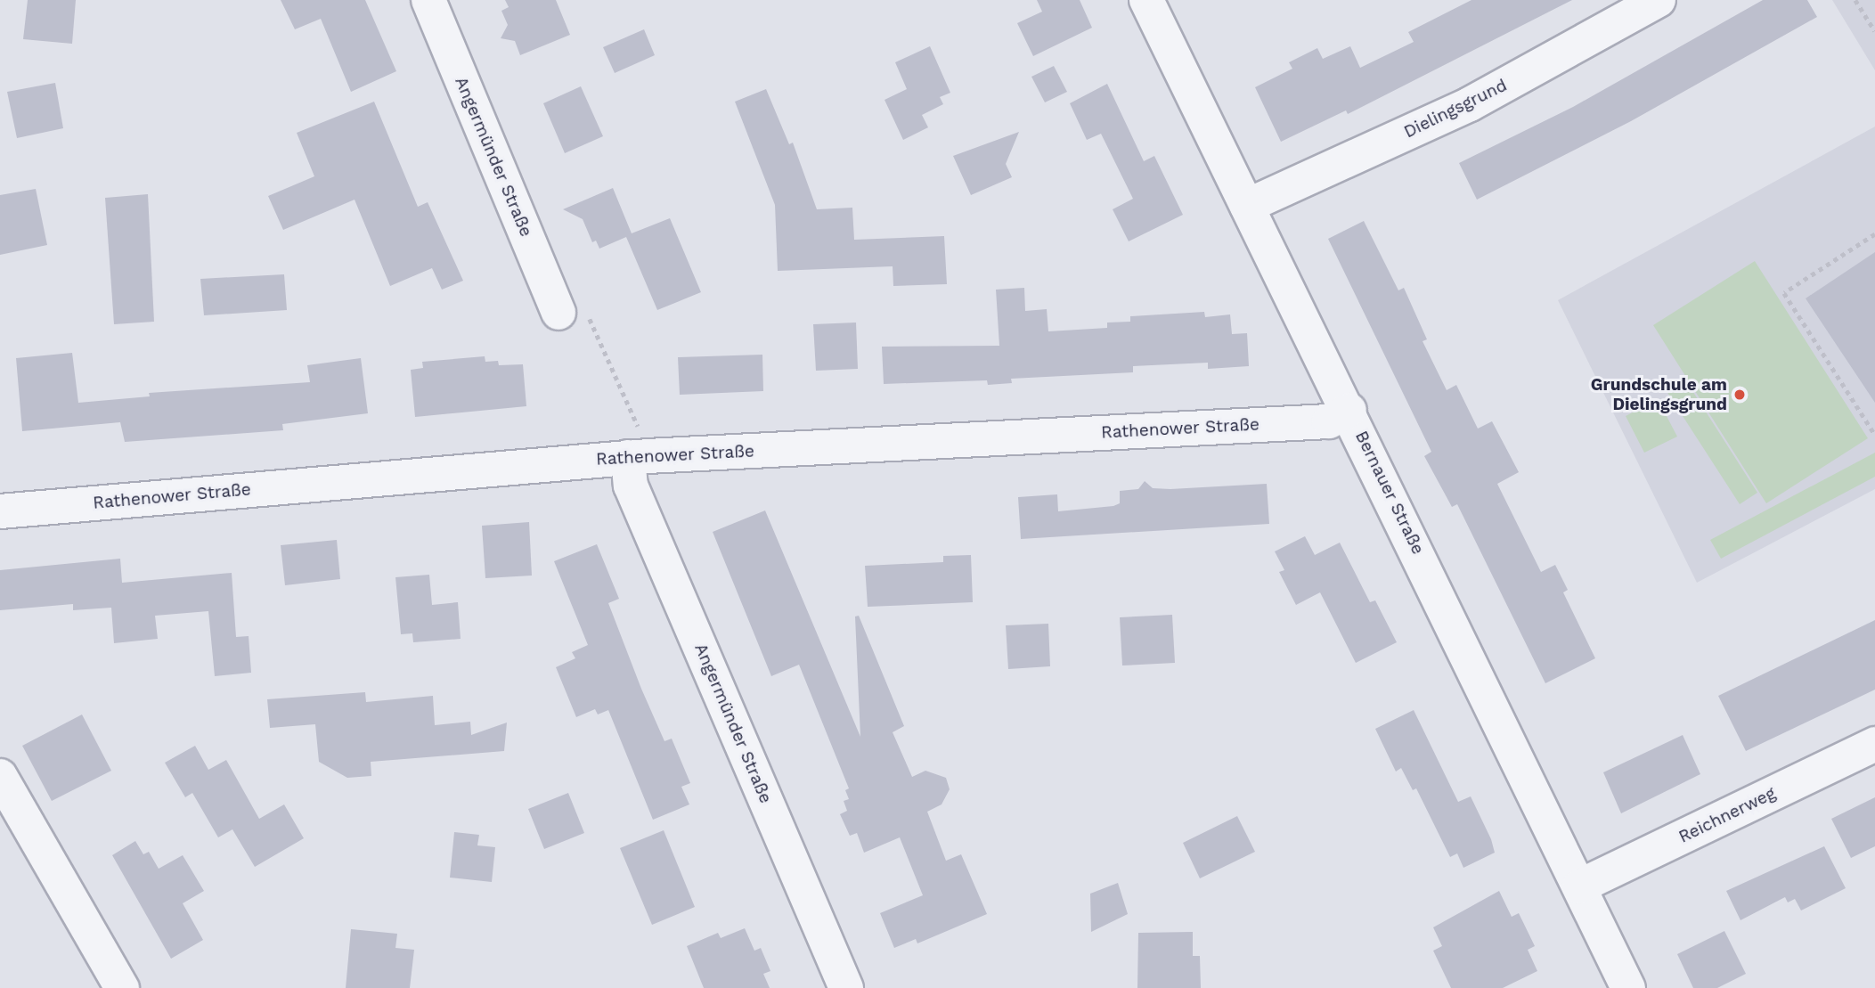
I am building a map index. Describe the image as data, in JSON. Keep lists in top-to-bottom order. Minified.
{"streets":{"street":["Dielingsgrund","Angermünder Straße","Rathenower Straße","Bernauer Straße","Reichnerweg"]},"crossings":[["Dielingsgrund","Bernauer Straße"],["Angermünder Straße","Rathenower Straße"],["Rathenower Straße","Bernauer Straße"],["Bernauer Straße","Reichnerweg"]],"places":["Grundschule am Dielingsgrund"]}
